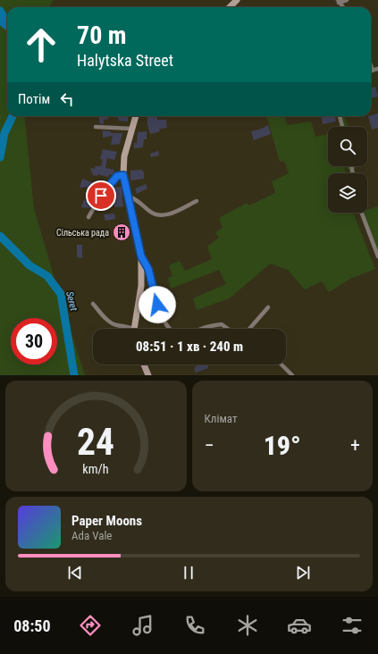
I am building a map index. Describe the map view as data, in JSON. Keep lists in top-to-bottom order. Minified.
{"water":["Seret"],"places":{"building":["Сільська рада"]},"page":{"turn":["70 m","Halytska Street"],"then":"Потім","limit":"30","trip":"08:51 · 1 хв · 240 m","tile":"Клімат","heat":["−","19°","+"],"song":["Paper Moons","Ada Vale"],"tabs":"08:50","gauge":["24","km/h"]}}
